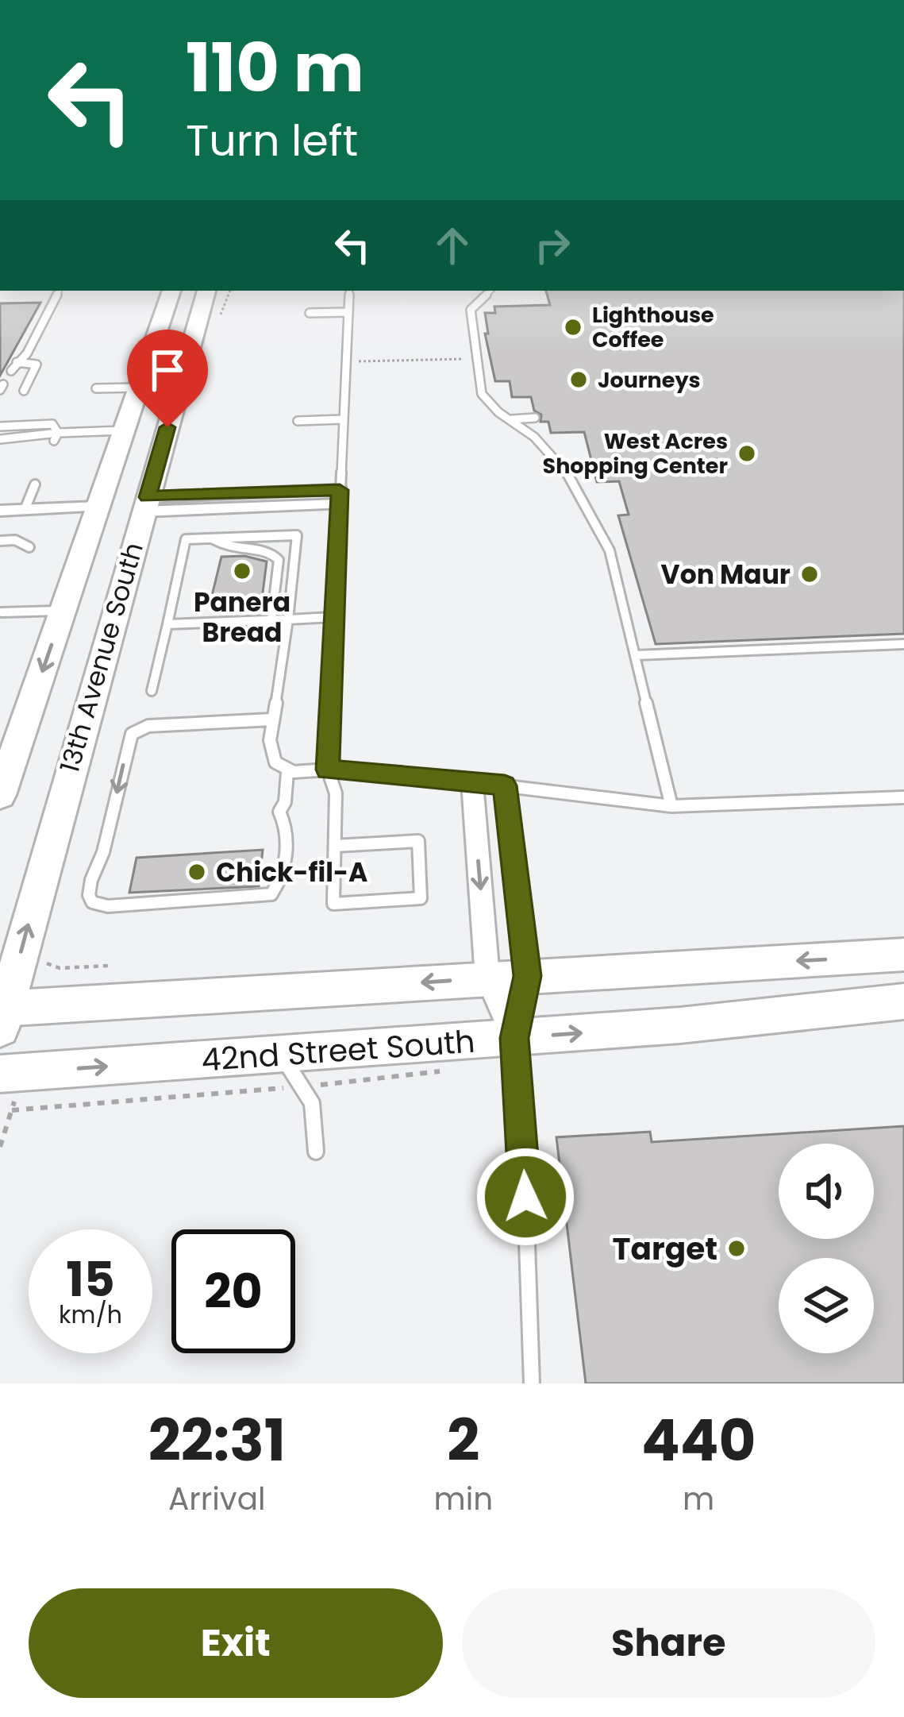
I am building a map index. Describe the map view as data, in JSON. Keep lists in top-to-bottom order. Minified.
{"streets":{"main road":["13th Avenue South","42nd Street South"]},"places":["Lighthouse Coffee","Journeys","West Acres Shopping Center","Panera Bread","Von Maur","Chick-fil-A","Target"],"page":{"turn":["110 m","Turn left"],"speed":"15 km/h","limit":"20","eta":["22:31","Arrival","2","min","440","m"],"buttons":["Exit","Share"]}}
